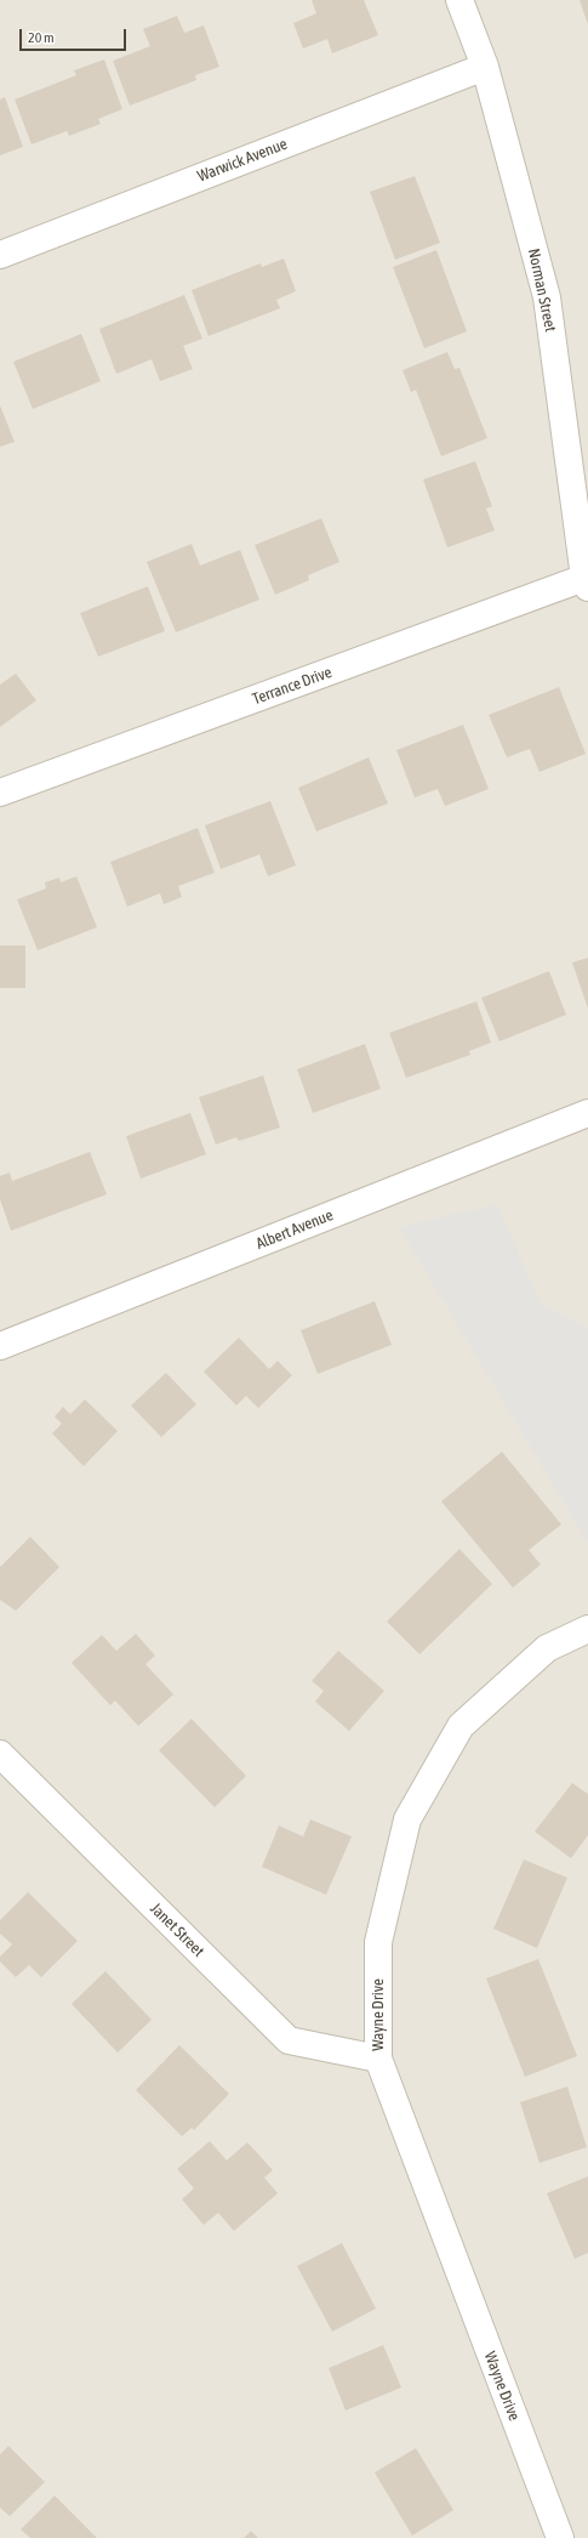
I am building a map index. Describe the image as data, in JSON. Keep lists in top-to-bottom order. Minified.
{"streets":{"street":["Warwick Avenue","Norman Street","Terrance Drive","Albert Avenue","Janet Street","Wayne Drive"]},"crossings":[["Warwick Avenue","Norman Street"],["Norman Street","Terrance Drive"],["Janet Street","Wayne Drive"]],"scale_bar":"20 m"}
